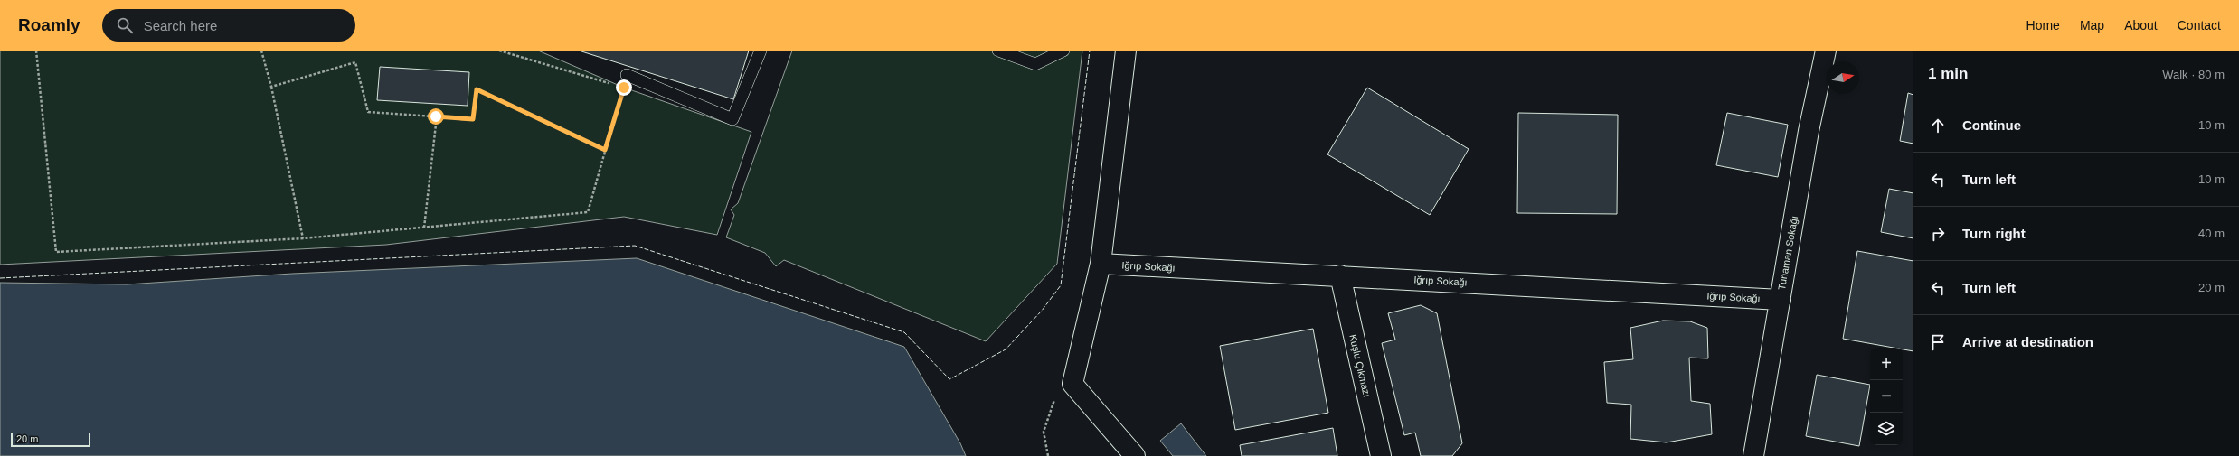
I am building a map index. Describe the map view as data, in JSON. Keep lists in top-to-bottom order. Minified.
{"streets":{"street":["Tunaman Sokağı","Iğrıp Sokağı","Kuşlu Çıkmazı"]},"crossings":[["Tunaman Sokağı","Iğrıp Sokağı"],["Iğrıp Sokağı","Kuşlu Çıkmazı"]],"scale_bar":"20 m","north":"right","page":{"header":"Roamly","search":"Search here","nav":["Home","Map","About","Contact"],"heading":["1 min","Walk · 80 m"],"list":[["Continue","10 m"],["Turn left","10 m"],["Turn right","40 m"],["Turn left","20 m"],"Arrive at destination"],"map_buttons":["+","−"],"scale":"20 m"}}
